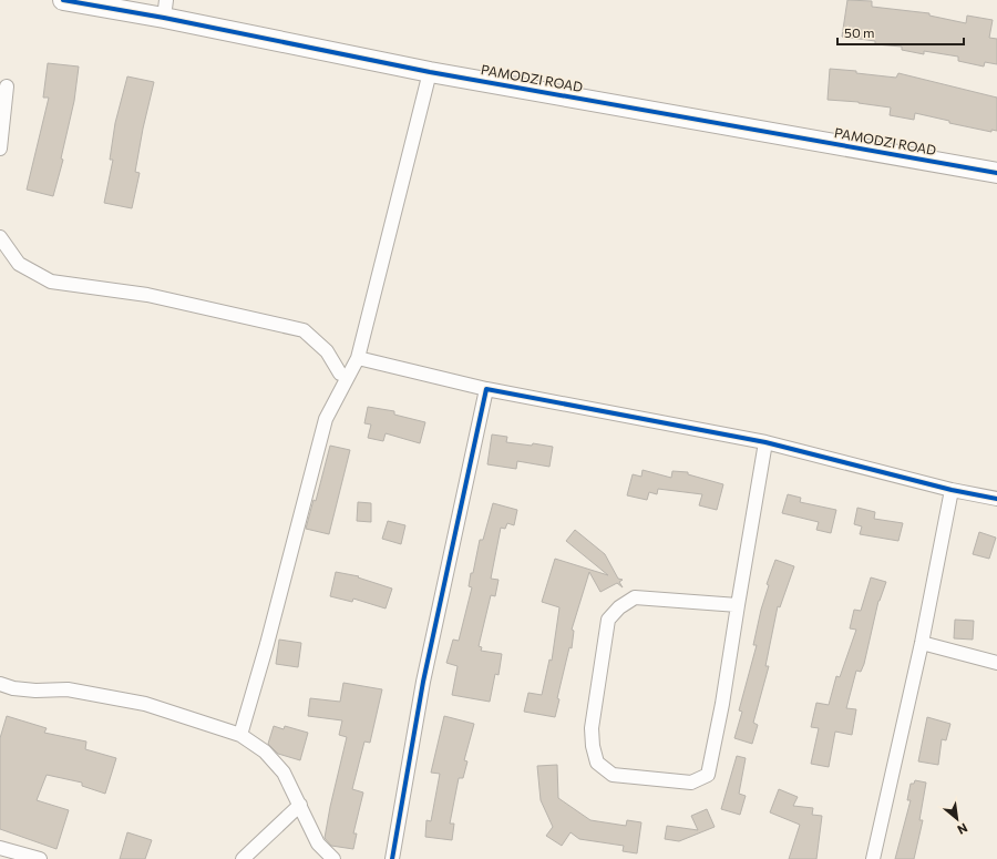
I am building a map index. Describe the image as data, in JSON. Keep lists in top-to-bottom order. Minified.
{"streets":{"street":["PAMODZI ROAD"]},"scale_bar":"50 m","north":"bottom right"}
